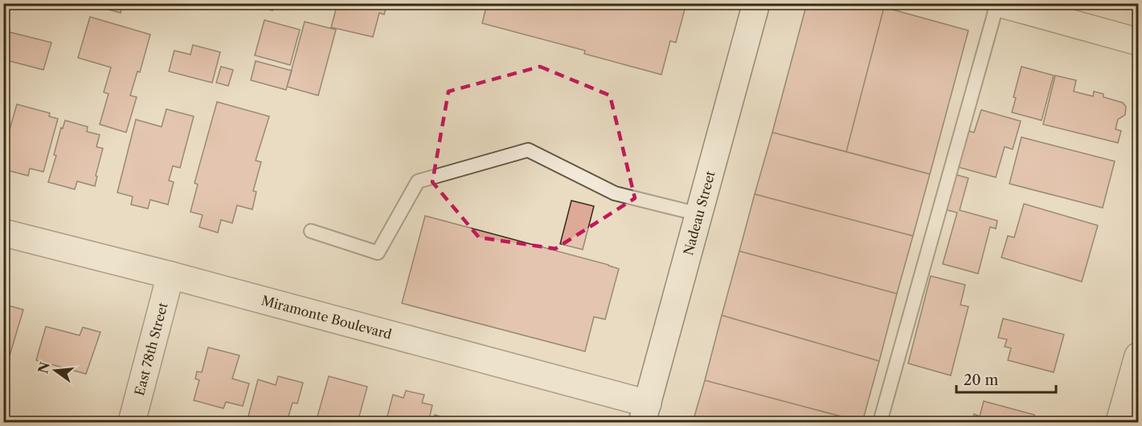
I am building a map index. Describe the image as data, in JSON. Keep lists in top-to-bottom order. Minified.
{"streets":{"street":["Nadeau Street","Miramonte Boulevard","East 78th Street"]},"crossings":[["Nadeau Street","Miramonte Boulevard"],["Miramonte Boulevard","East 78th Street"]],"scale_bar":"20 m","north":"left"}
